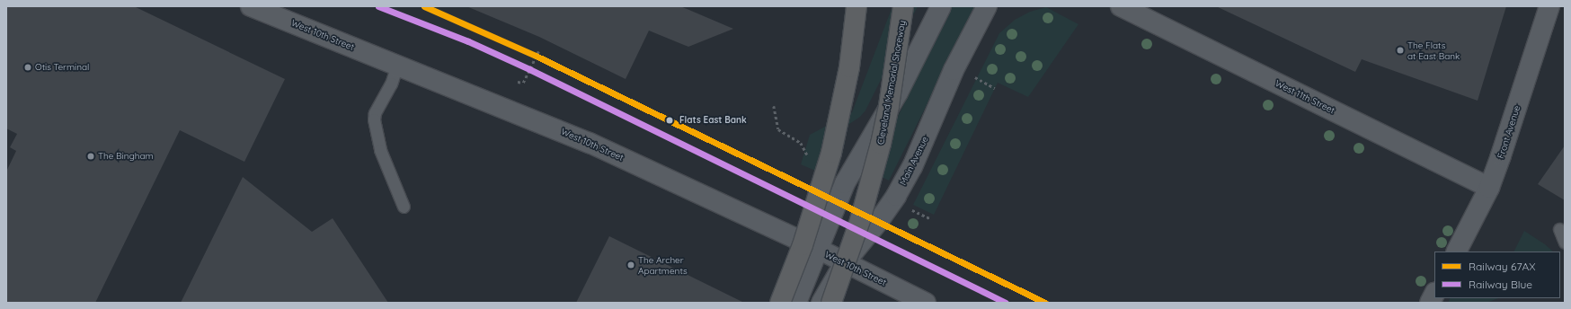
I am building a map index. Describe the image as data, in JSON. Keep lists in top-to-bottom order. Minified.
{"streets":{"highway":["Cleveland Memorial Shoreway"],"street":["West 10th Street","West 11th Street","Front Avenue","Main Avenue"]},"crossings":[["West 10th Street","Main Avenue"],["West 11th Street","Front Avenue"]],"places":["The Flats at East Bank","Otis Terminal","Flats East Bank","The Bingham","The Archer Apartments"],"lines":["rail line 67AX","rail line Blue"],"legend":["Railway 67AX","Railway Blue"]}
